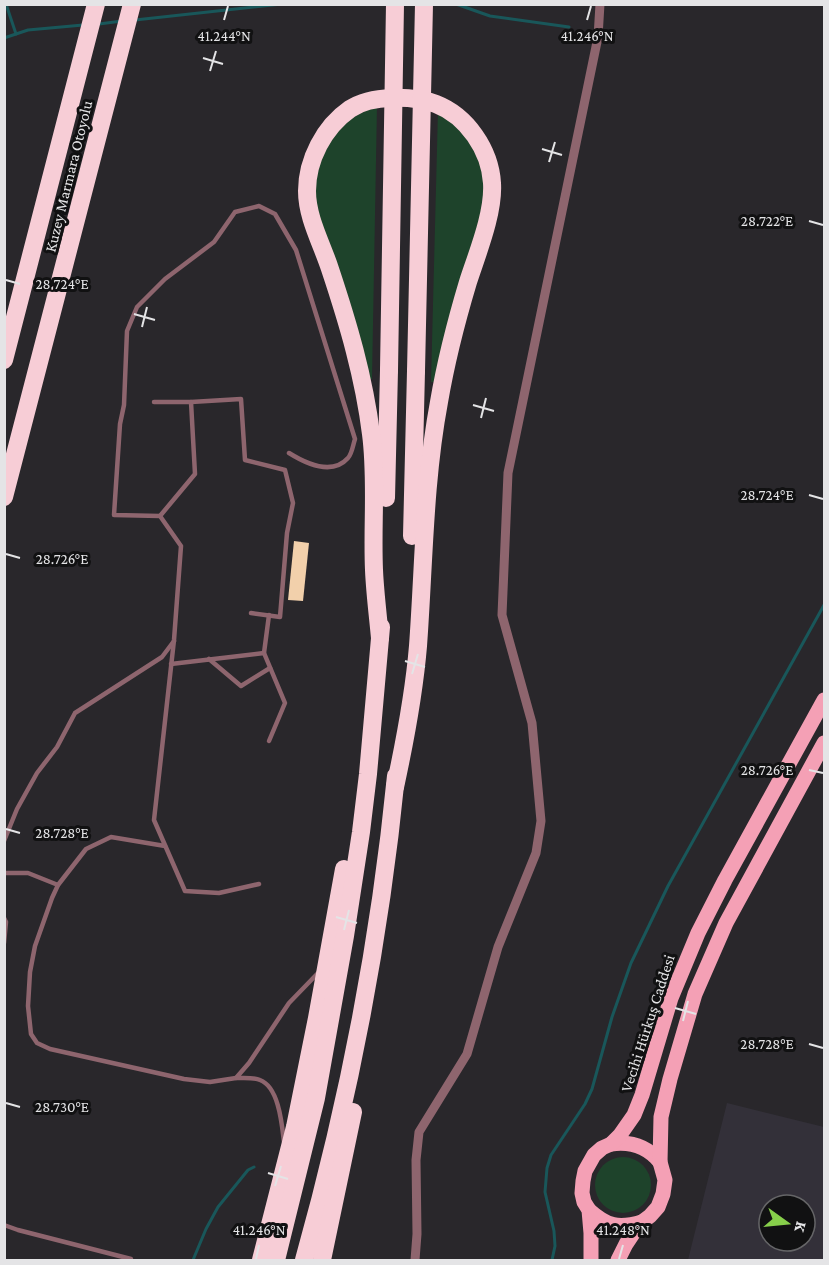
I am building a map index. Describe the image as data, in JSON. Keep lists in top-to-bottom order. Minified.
{"streets":{"highway":["Kuzey Marmara Otoyolu"],"main road":["Vecihi Hürkuş Caddesi"]},"north":"right","coordinates":["41.244°N","41.246°N","28.722°E","28.724°E","28.726°E","28.728°E","28.730°E","41.248°N"]}
